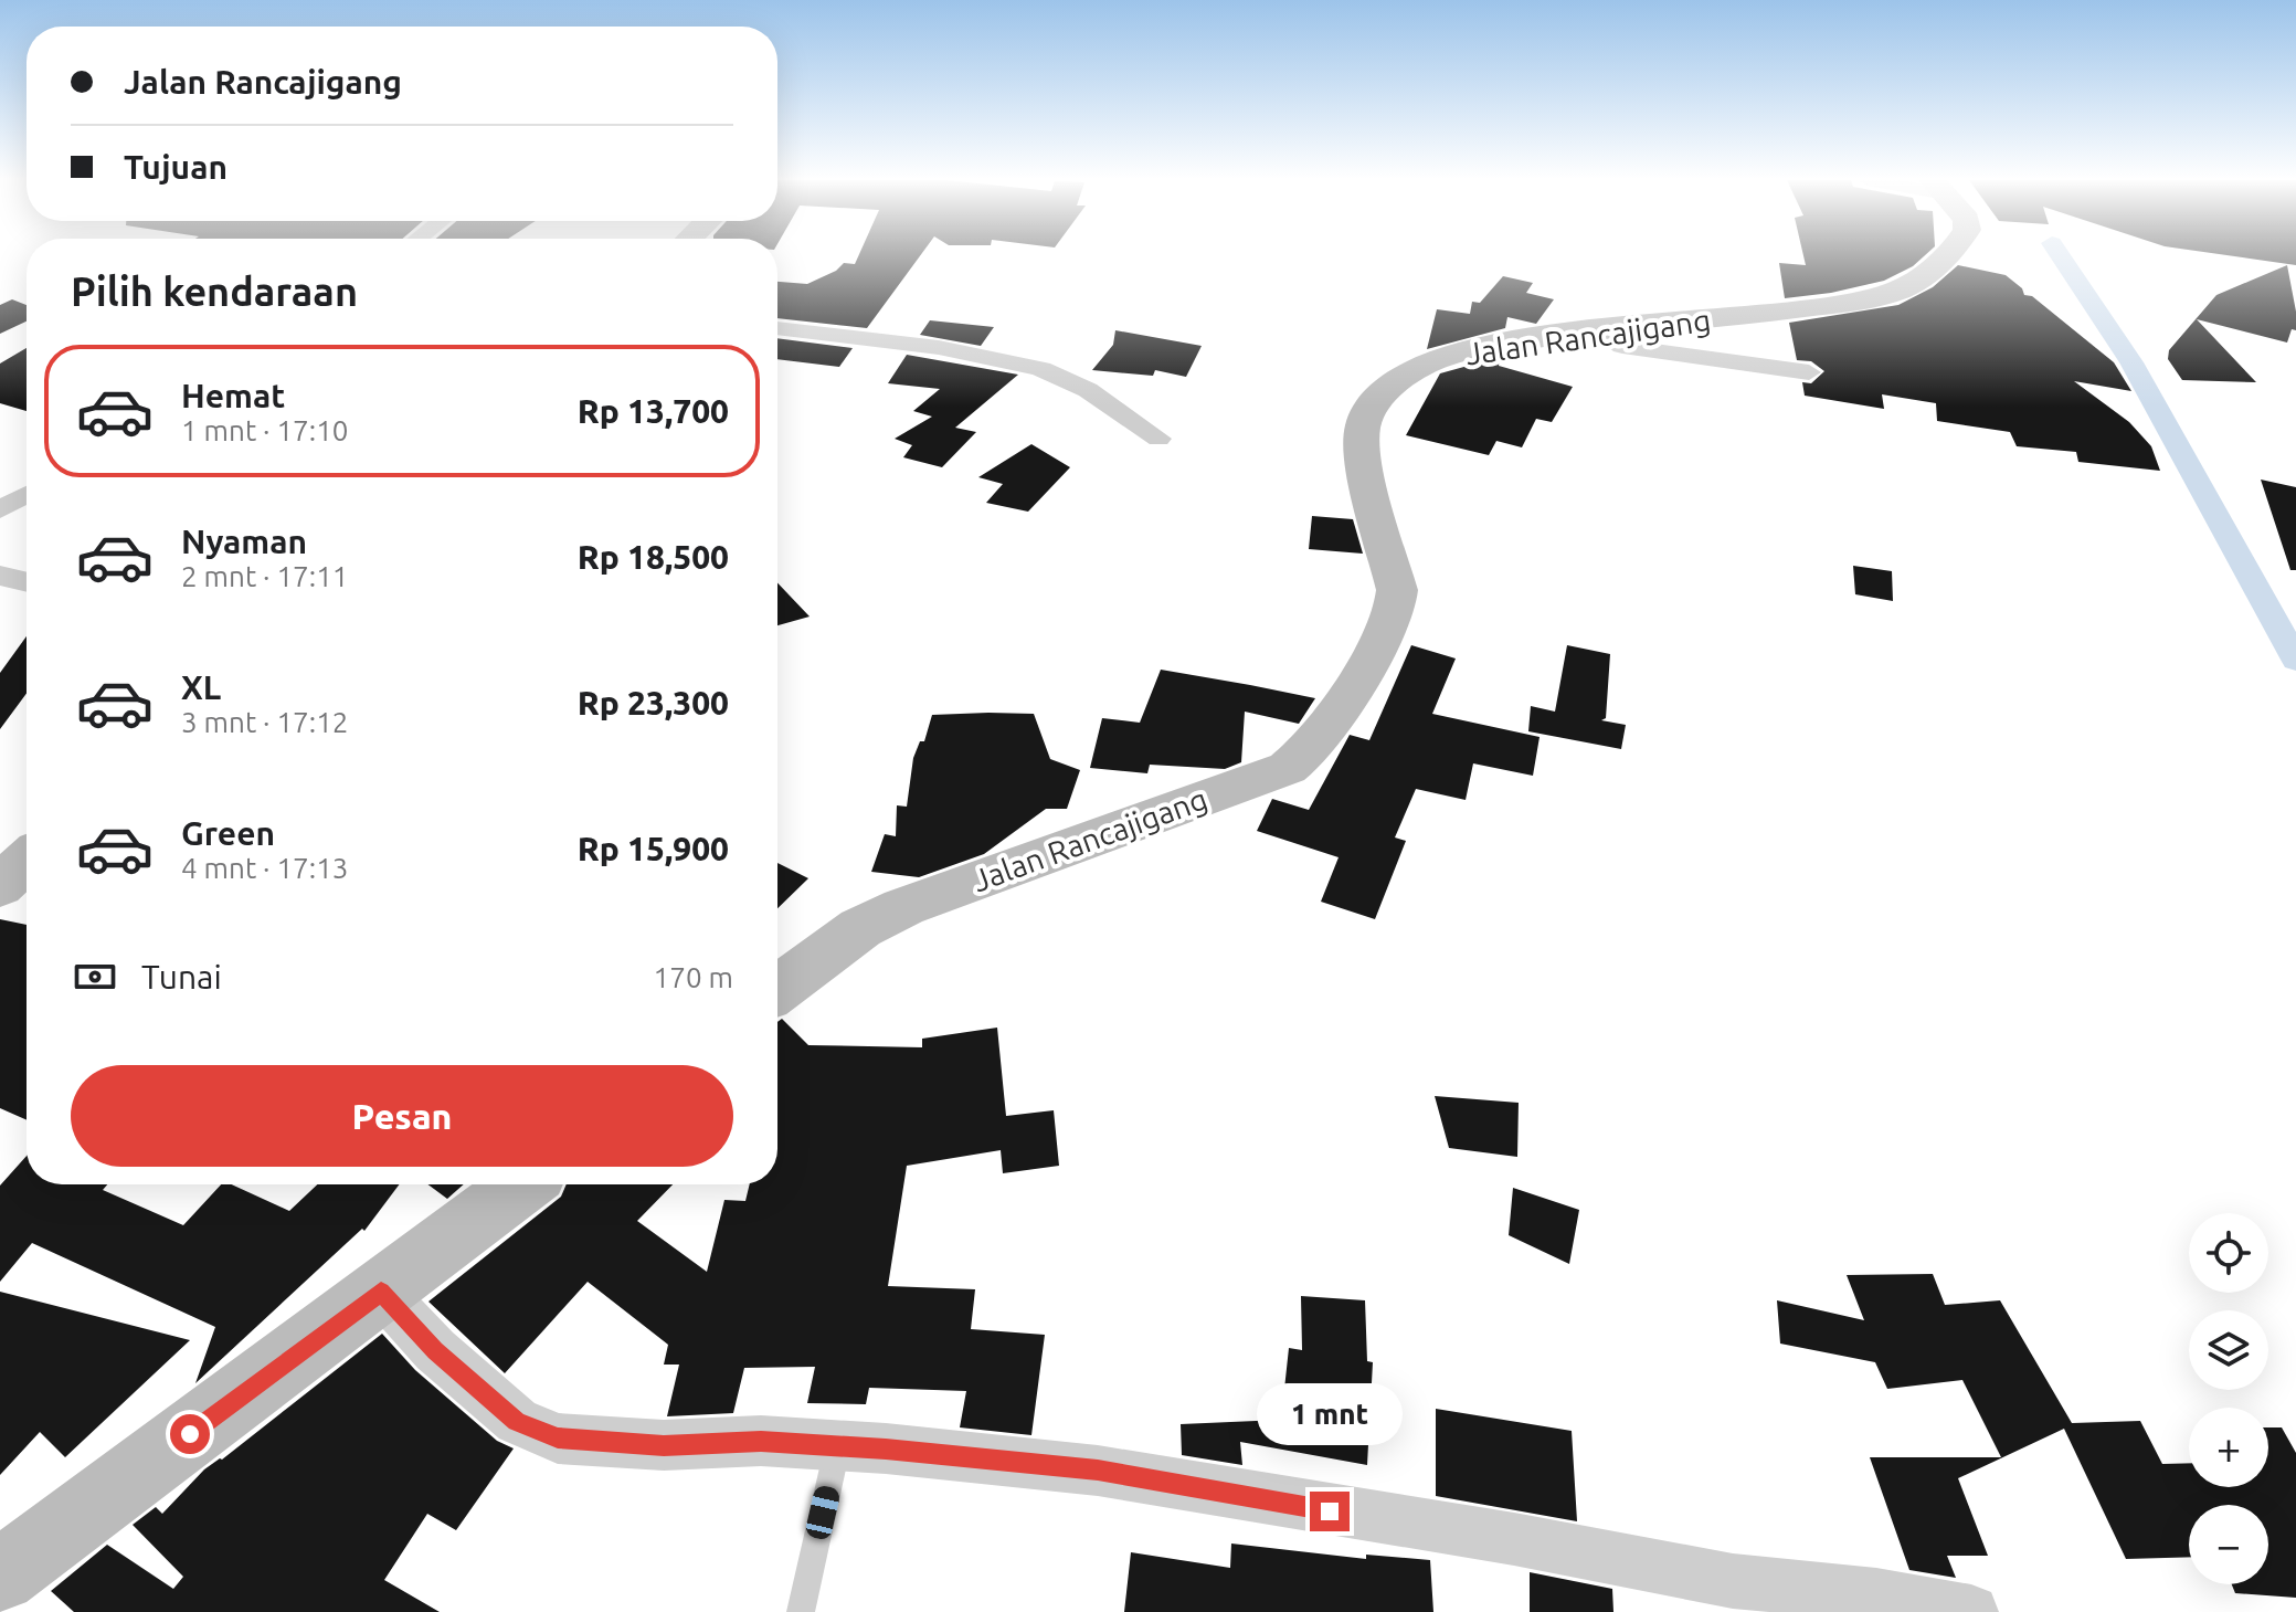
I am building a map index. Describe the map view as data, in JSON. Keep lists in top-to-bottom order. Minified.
{"streets":{"main road":["Jalan Rancajigang"]},"page":{"banner":["Jalan Rancajigang","Tujuan"],"heading":"Pilih kendaraan","list":[{"name":"Hemat","note":"1 mnt · 17:10","value":"Rp 13,700"},{"name":"Nyaman","note":"2 mnt · 17:11","value":"Rp 18,500"},{"name":"XL","note":"3 mnt · 17:12","value":"Rp 23,300"},{"name":"Green","note":"4 mnt · 17:13","value":"Rp 15,900"}],"pay":["Tunai","170 m"],"buttons":"Pesan","map_buttons":["+","−"],"bubble":"1 mnt"}}
